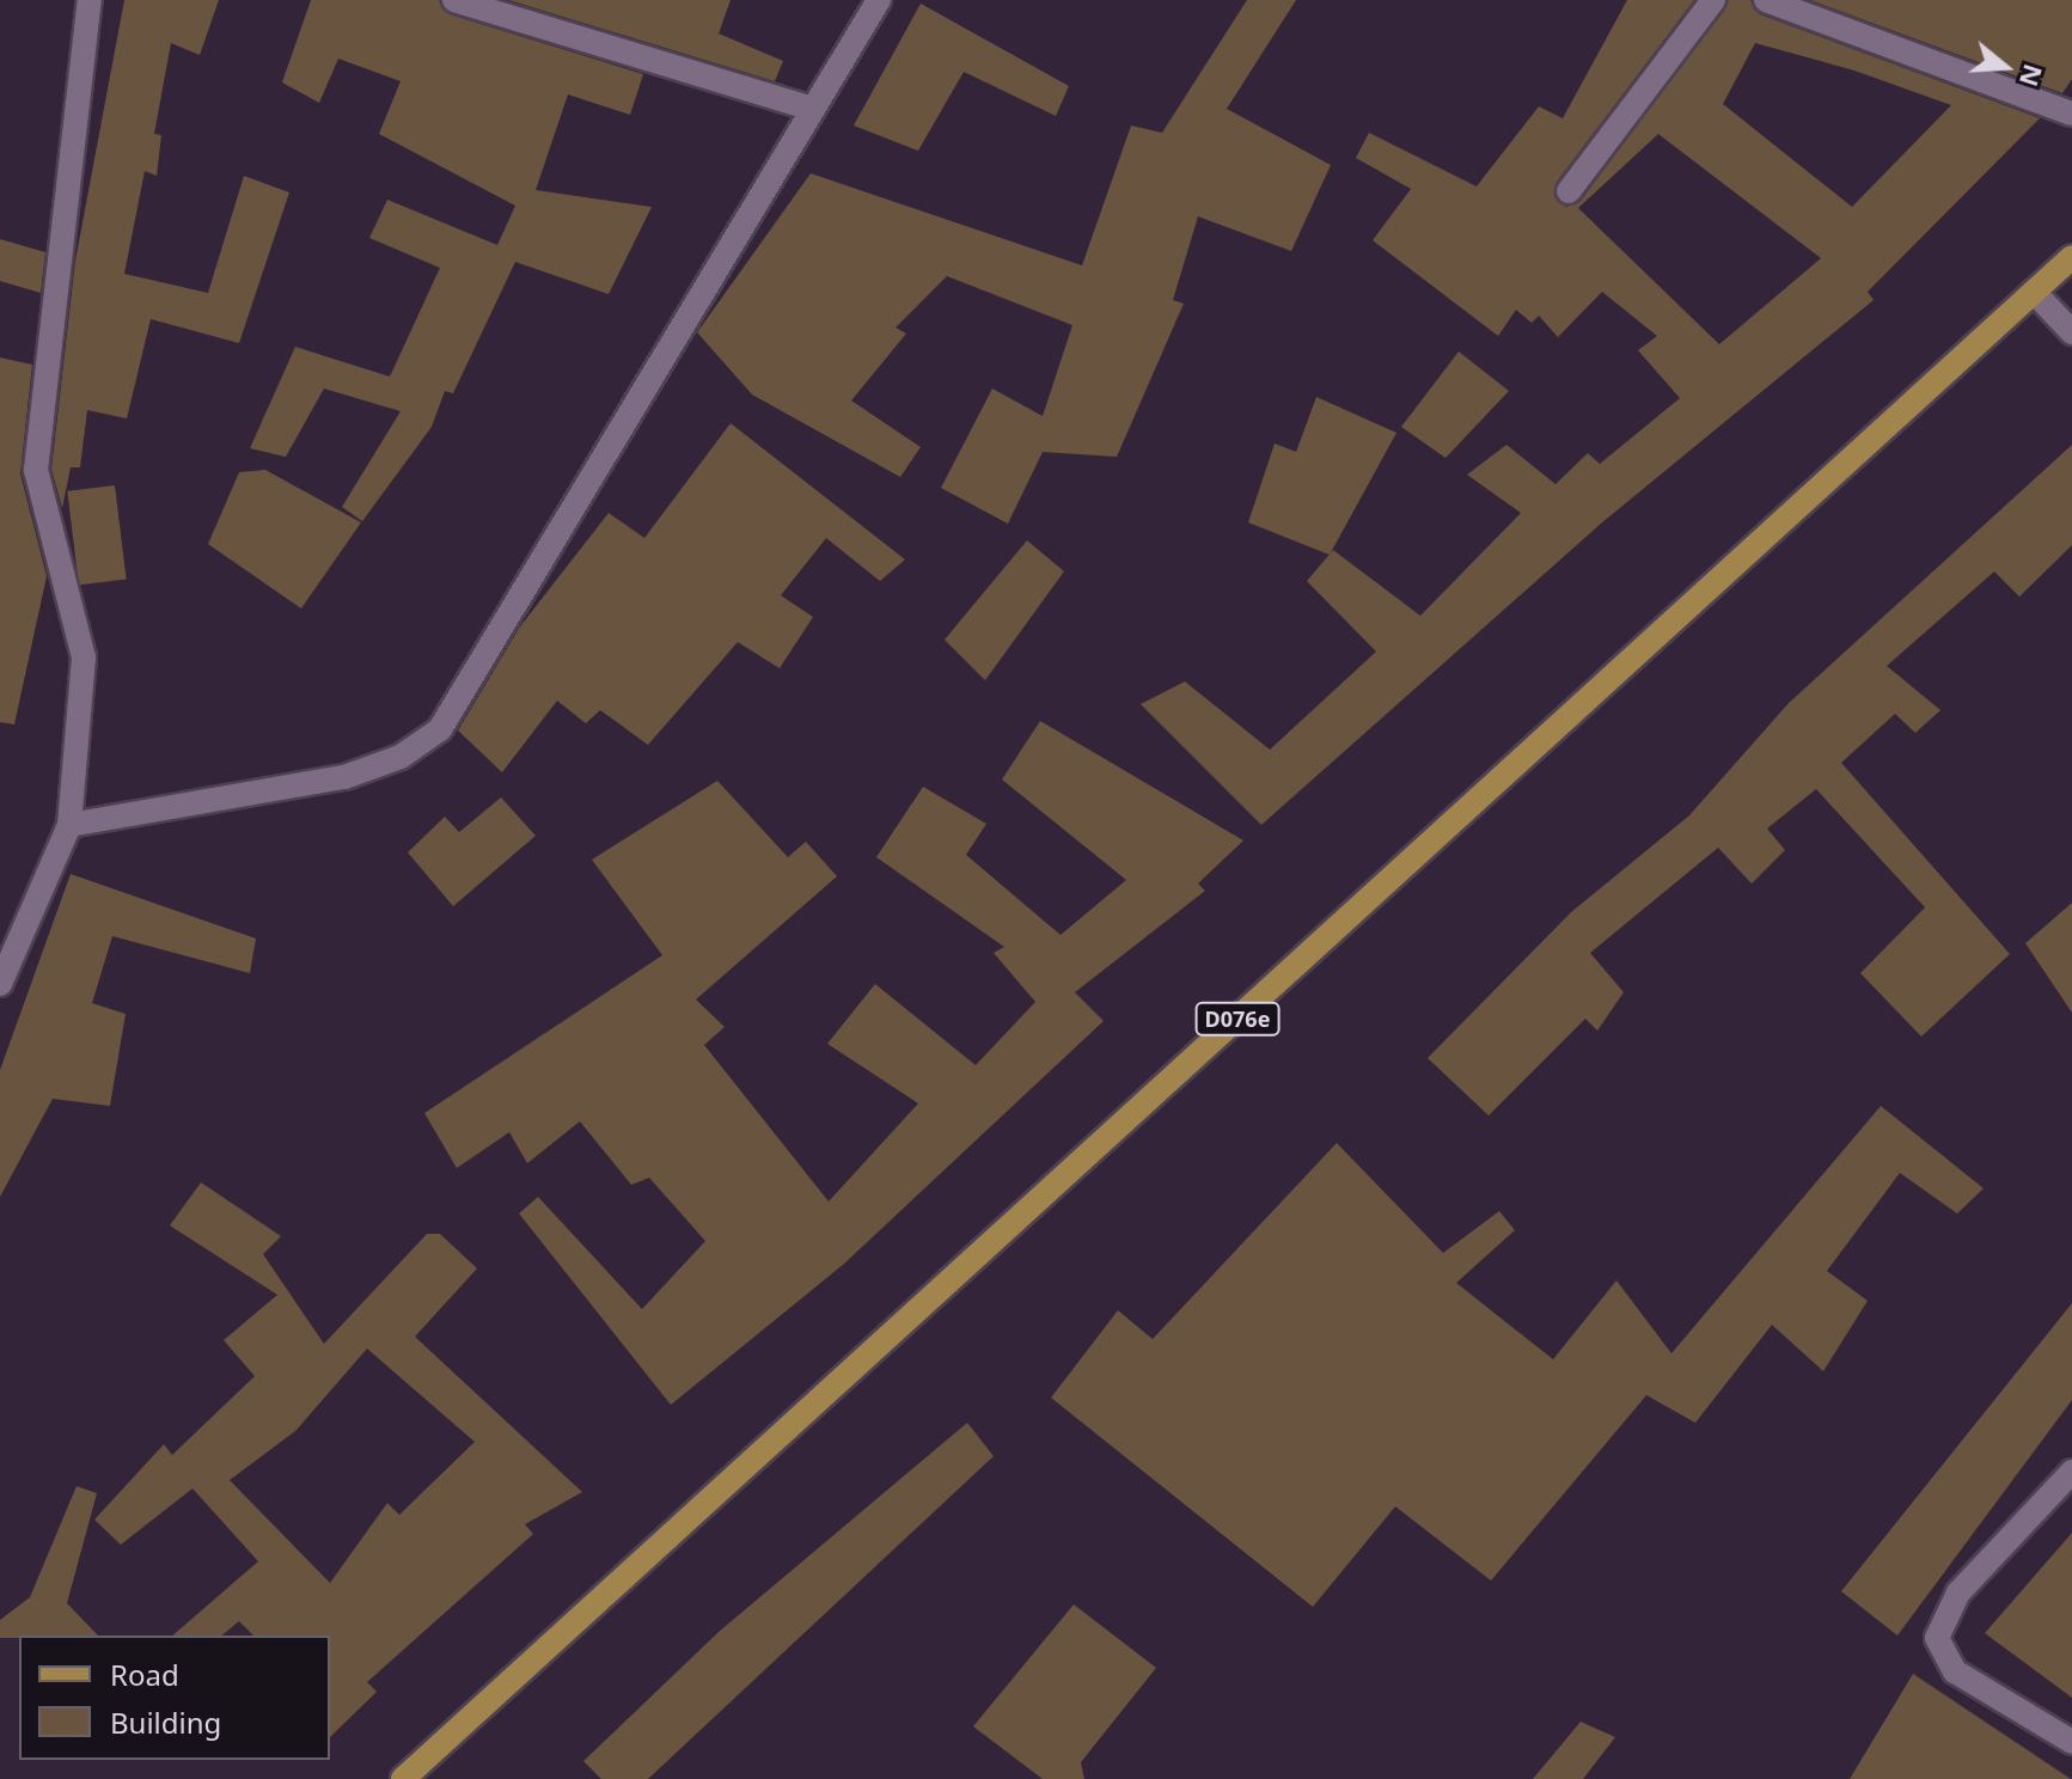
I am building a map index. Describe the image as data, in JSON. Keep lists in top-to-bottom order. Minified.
{"streets":{"main road":["D076e"]},"legend":["Road","Building"],"north":"right"}
